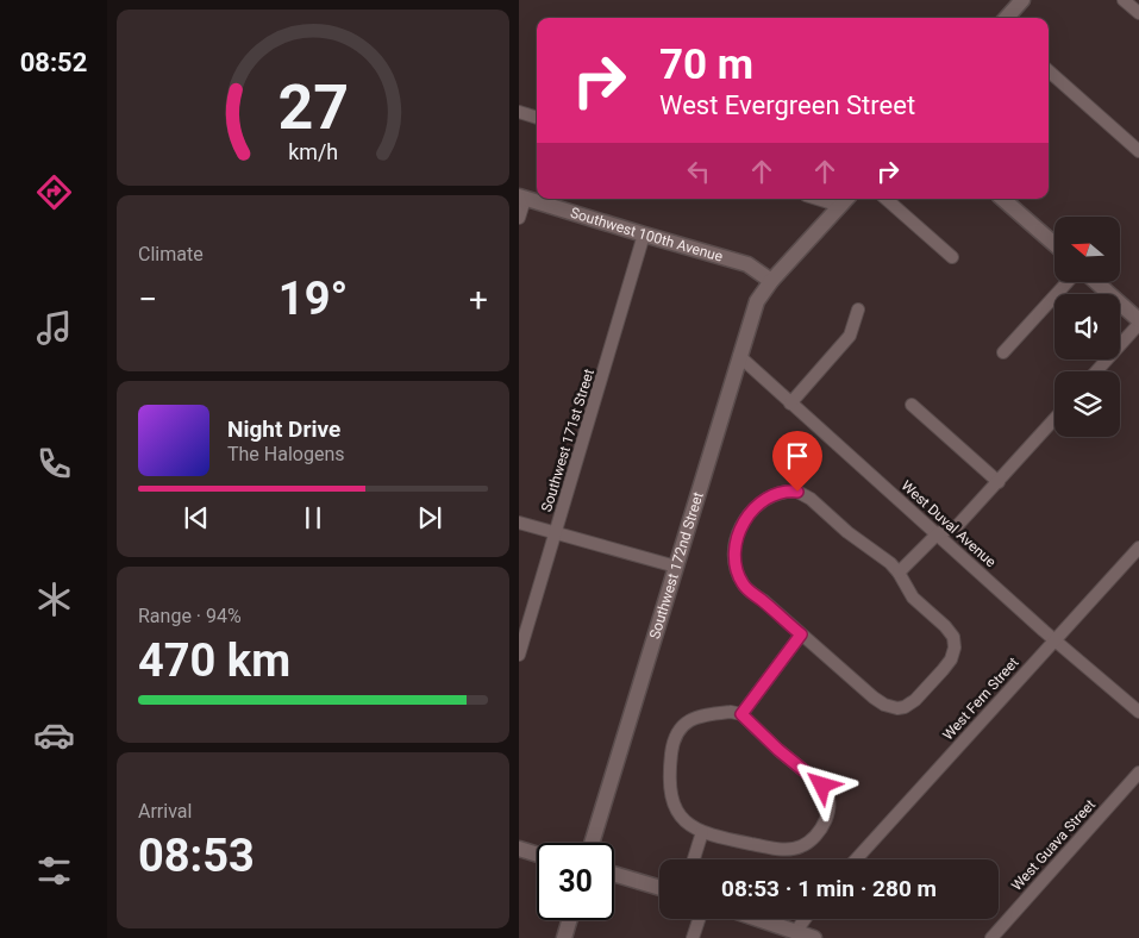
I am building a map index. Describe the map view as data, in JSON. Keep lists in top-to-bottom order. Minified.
{"streets":{"street":["Southwest 100th Avenue","Southwest 171st Street","West Duval Avenue","Southwest 172nd Street","West Fern Street","West Guava Street"]},"crossings":[["Southwest 100th Avenue","Southwest 171st Street"],["Southwest 100th Avenue","Southwest 172nd Street"],["West Duval Avenue","Southwest 172nd Street"],["West Duval Avenue","West Fern Street"]],"north":"left","page":{"tabs":"08:52","turn":["70 m","West Evergreen Street"],"tile":["Climate",["Range · 94%","470 km"],["Arrival","08:53"]],"heat":["−","19°","+"],"song":["Night Drive","The Halogens"],"limit":"30","trip":"08:53 · 1 min · 280 m","gauge":["27","km/h"]}}
